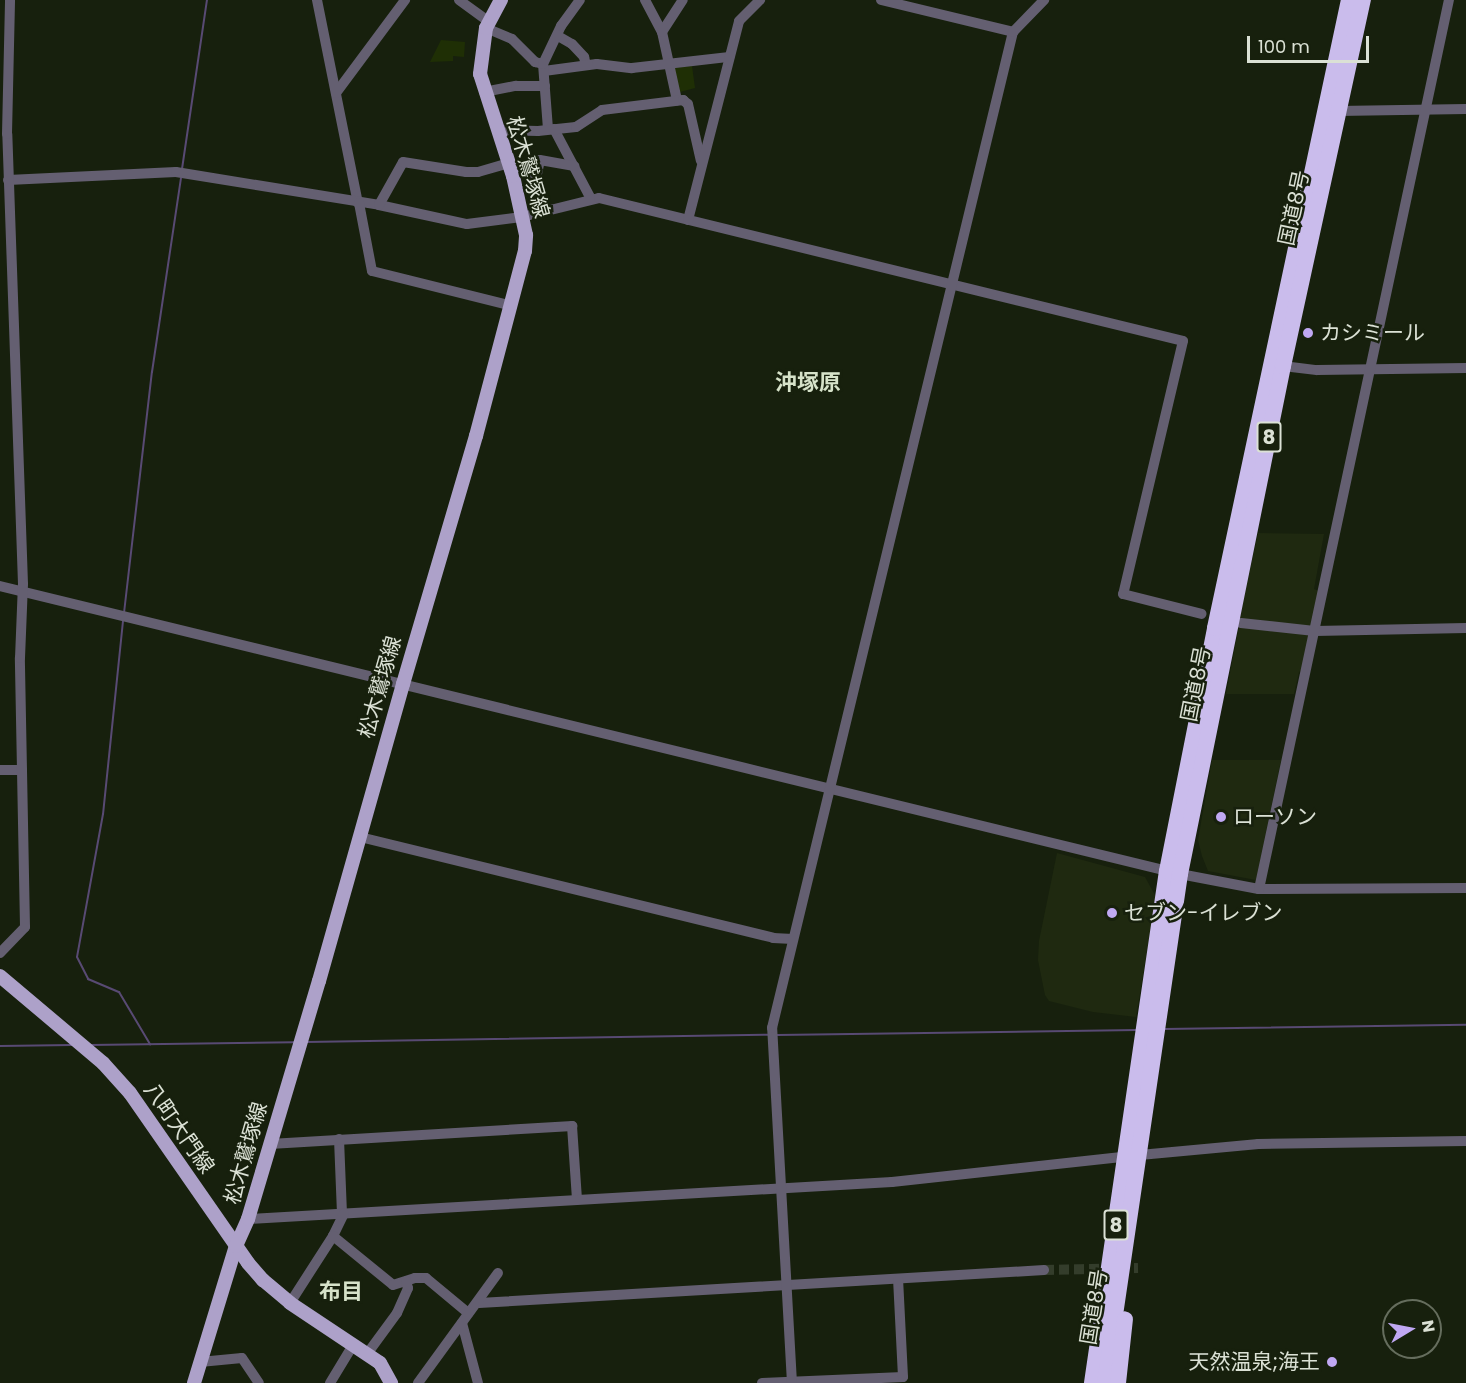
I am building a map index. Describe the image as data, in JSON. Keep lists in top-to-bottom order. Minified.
{"streets":{"highway":["国道8号","8"],"main road":["松木鷲塚線","八町大門線"]},"crossings":[["松木鷲塚線","八町大門線"],["国道8号","8"]],"districts":["沖塚原","布目"],"places":["カシミール","ローソン","セブン-イレブン","天然温泉;海王"],"scale_bar":"100 m","north":"right"}
